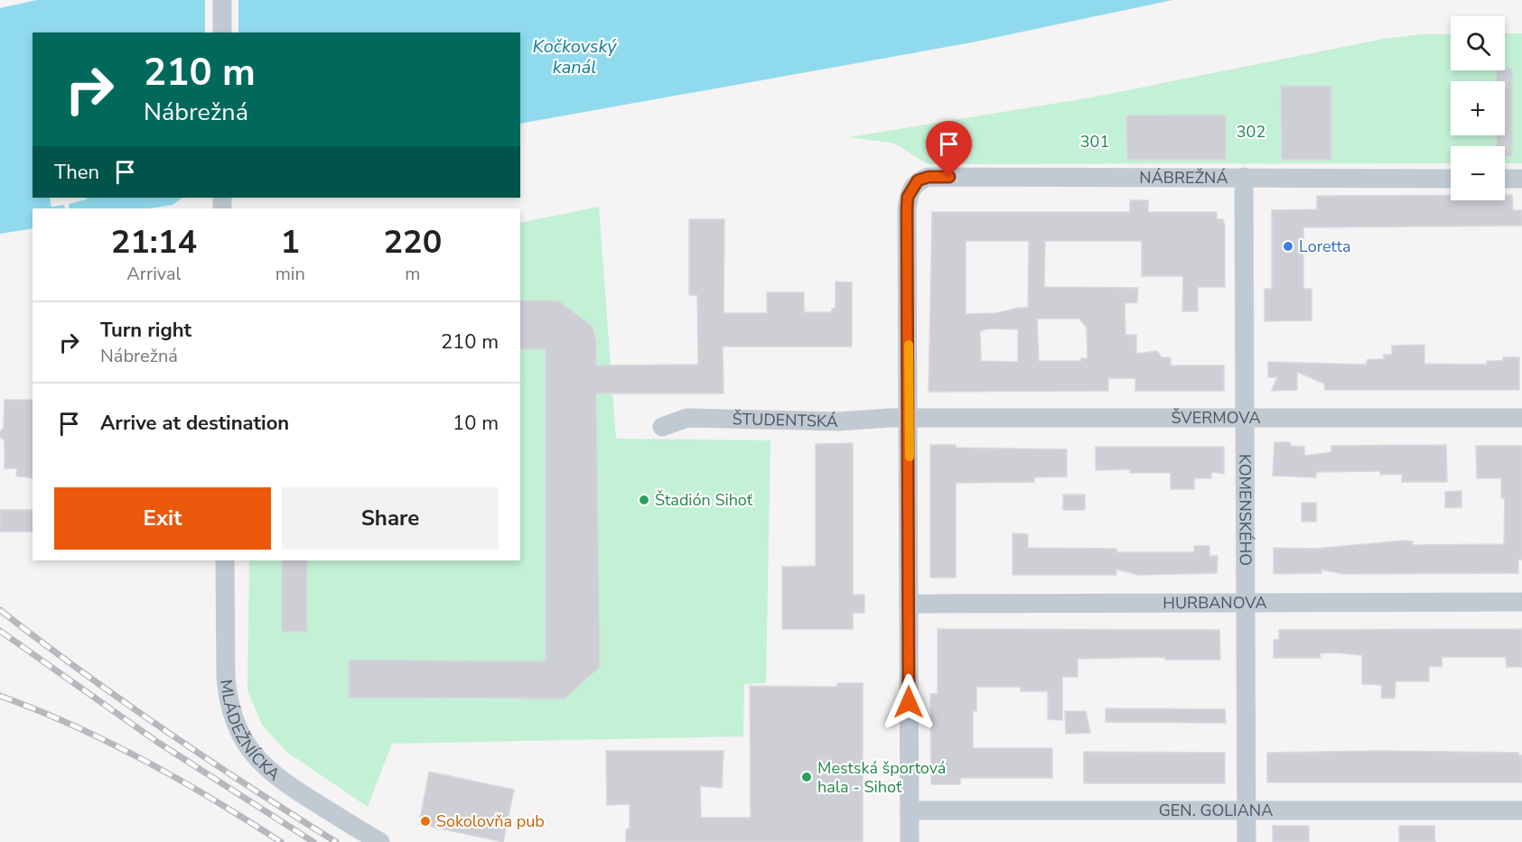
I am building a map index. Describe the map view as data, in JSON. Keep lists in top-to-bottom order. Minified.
{"streets":{"street":["NÁBREŽNÁ","ŠVERMOVA","ŠTUDENTSKÁ","KOMENSKÉHO","HURBANOVA","MLÁDEŽNÍCKA","GEN. GOLIANA"]},"crossings":[["NÁBREŽNÁ","ŠVERMOVA"],["NÁBREŽNÁ","ŠTUDENTSKÁ"],["NÁBREŽNÁ","KOMENSKÉHO"],["ŠVERMOVA","ŠTUDENTSKÁ"],["ŠVERMOVA","KOMENSKÉHO"],["KOMENSKÉHO","HURBANOVA"],["KOMENSKÉHO","GEN. GOLIANA"]],"water":["Kočkovský kanál"],"parks":["302","301"],"places":["Loretta","Štadión Sihoť","Mestská športová hala - Sihoť","Sokolovňa pub"],"page":{"map_buttons":["+","−"],"turn":["210 m","Nábrežná"],"then":"Then","eta":["21:14","Arrival","1","min","220","m"],"list":[{"name":"Turn right","note":"Nábrežná","value":"210 m"},{"name":"Arrive at destination","value":"10 m"}],"buttons":["Exit","Share"]}}
